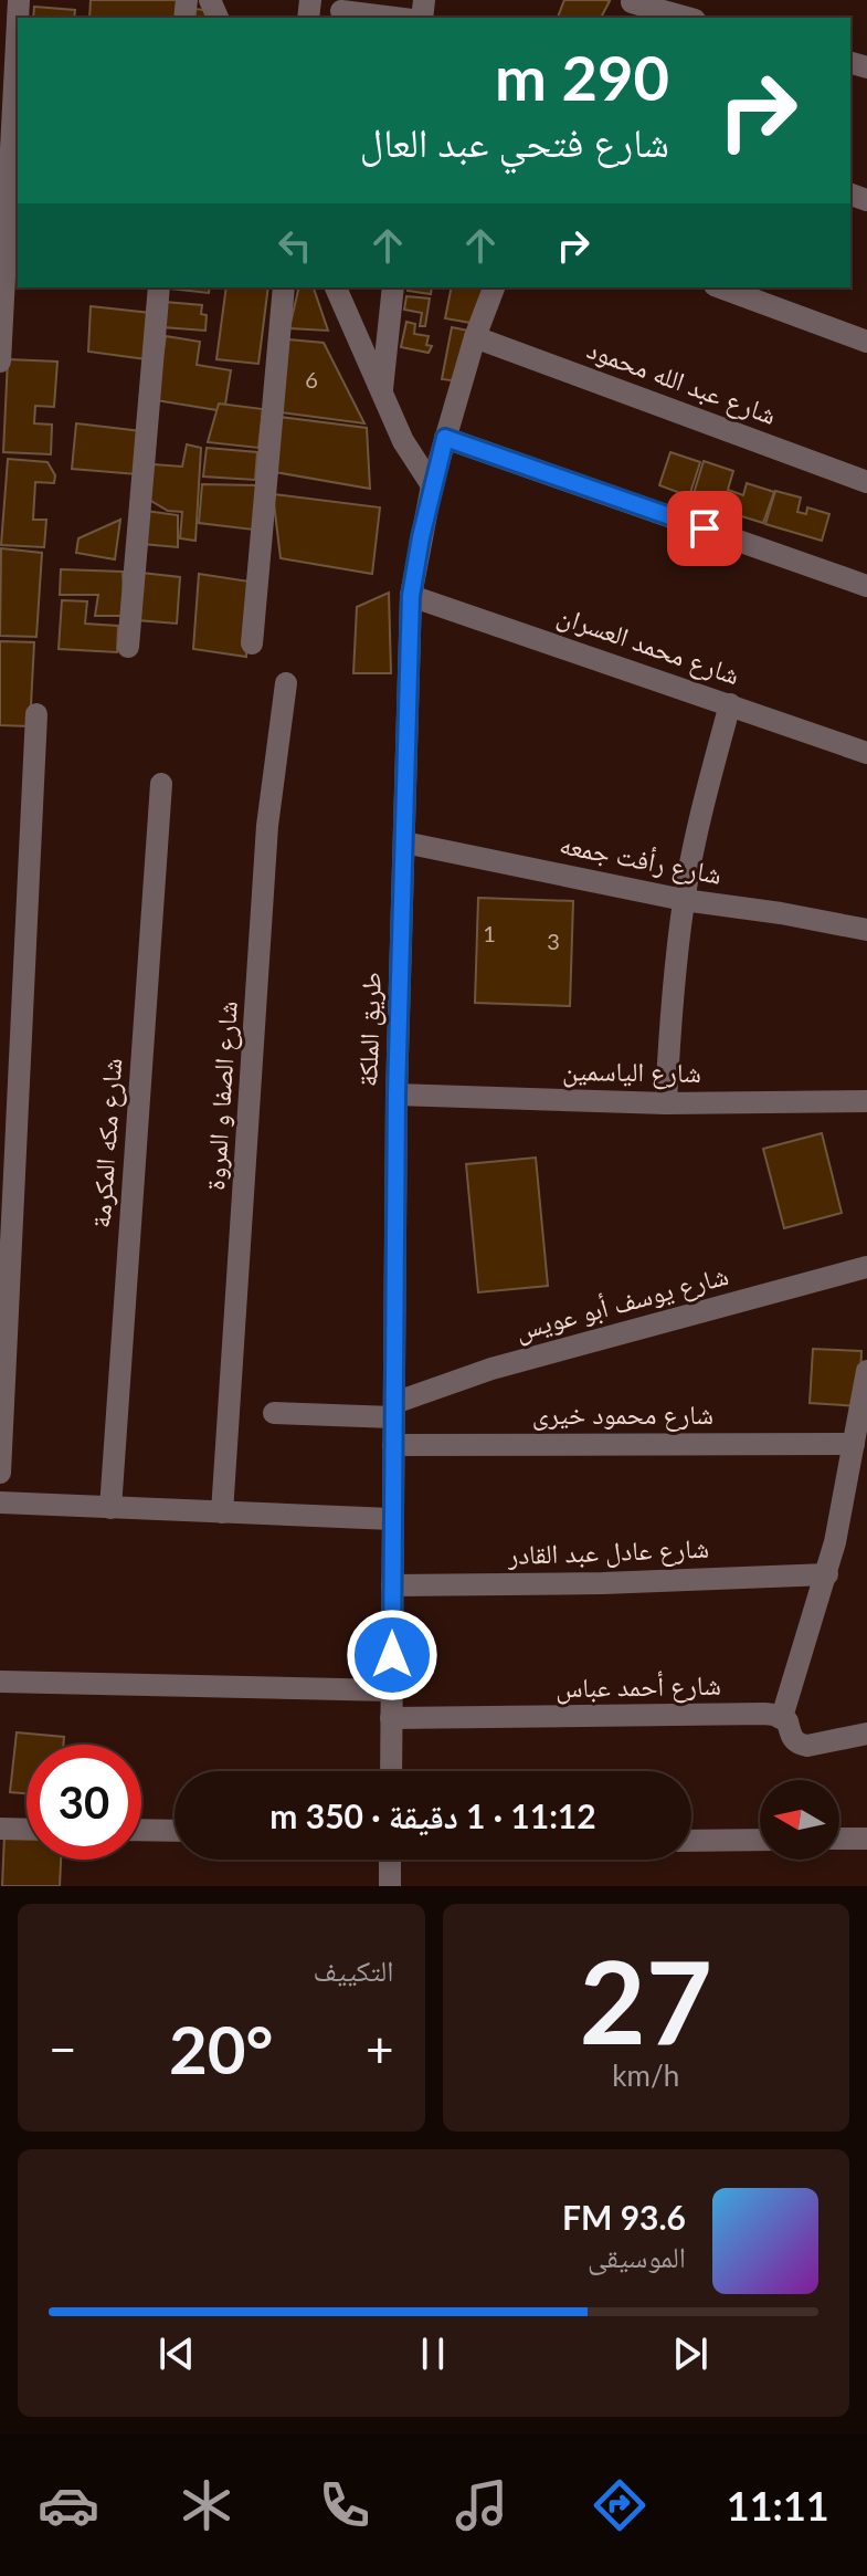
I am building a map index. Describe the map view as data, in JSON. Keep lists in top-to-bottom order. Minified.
{"streets":{"street":["شارع عبد الله محمود","شارع محمد العسران","شارع رأفت جمعه","طريق الملكة","شارع الياسمين","شارع الصفا و المروة","شارع مكه المكرمة","شارع يوسف أبو عويس","شارع محمود خيرى","شارع عادل عبد القادر","شارع أحمد عباس"]},"crossings":[["شارع عبد الله محمود","طريق الملكة"],["شارع محمد العسران","طريق الملكة"],["شارع رأفت جمعه","طريق الملكة"],["طريق الملكة","شارع الياسمين"],["طريق الملكة","شارع يوسف أبو عويس"],["طريق الملكة","شارع محمود خيرى"],["طريق الملكة","شارع عادل عبد القادر"],["طريق الملكة","شارع أحمد عباس"]],"house_numbers":["6","1","3"],"north":"left","page":{"turn":["290 m","شارع فتحي عبد العال"],"limit":"30","trip":"11:12 · 1 دقيقة · 350 m","tile":[["27","km/h"],"التكييف"],"heat":["−","20°","+"],"song":["93.6 FM","الموسيقى"],"tabs":"11:11"}}
